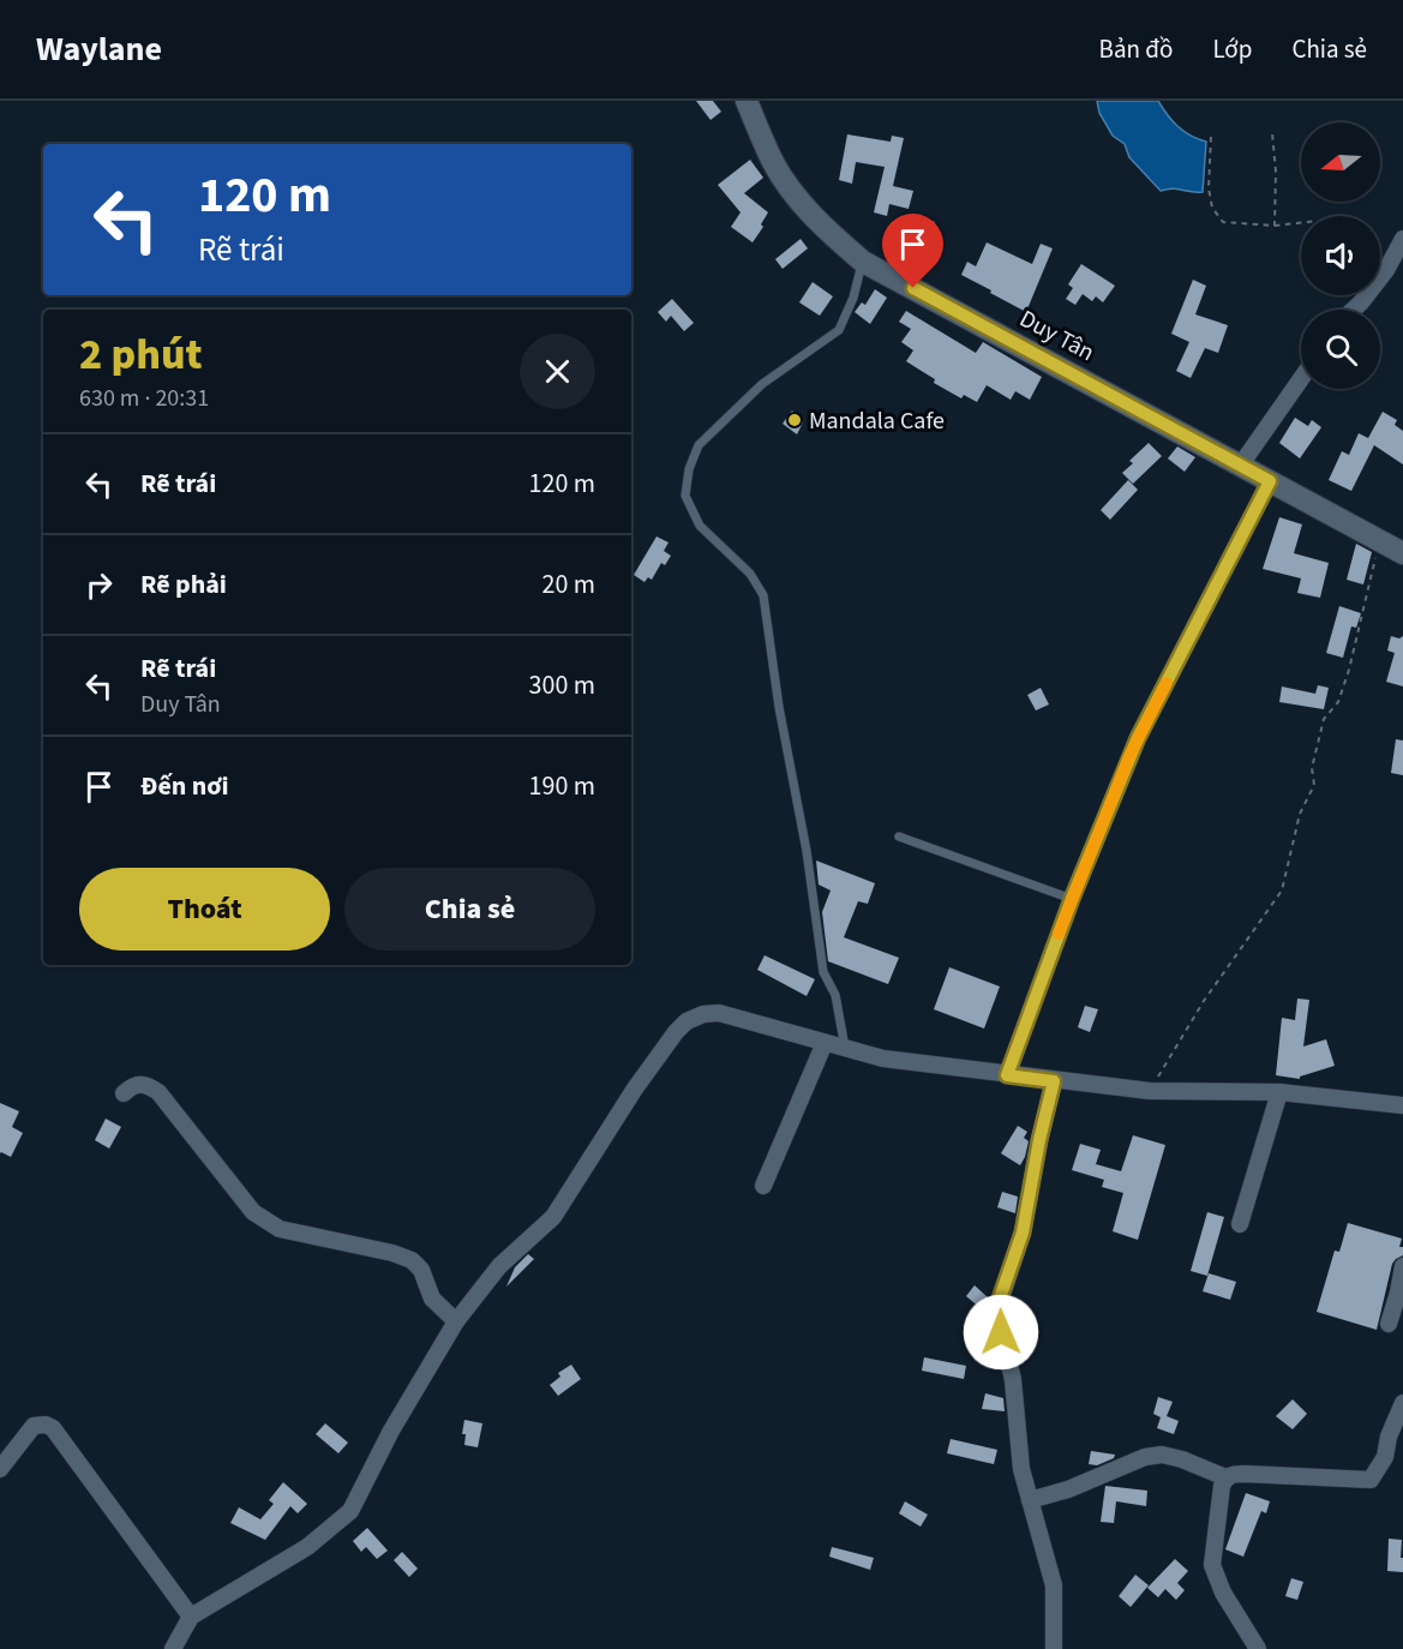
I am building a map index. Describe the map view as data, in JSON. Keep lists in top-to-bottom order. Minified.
{"streets":{"street":["Duy Tân"]},"places":["Mandala Cafe"],"north":"left","page":{"header":"Waylane","nav":["Bản đồ","Lớp","Chia sẻ"],"turn":["120 m","Rẽ trái"],"heading":["2 phút","630 m · 20:31"],"list":[{"name":"Rẽ trái","value":"120 m"},{"name":"Rẽ phải","value":"20 m"},{"name":"Rẽ trái","note":"Duy Tân","value":"300 m"},{"name":"Đến nơi","value":"190 m"}],"buttons":["Thoát","Chia sẻ"]}}
